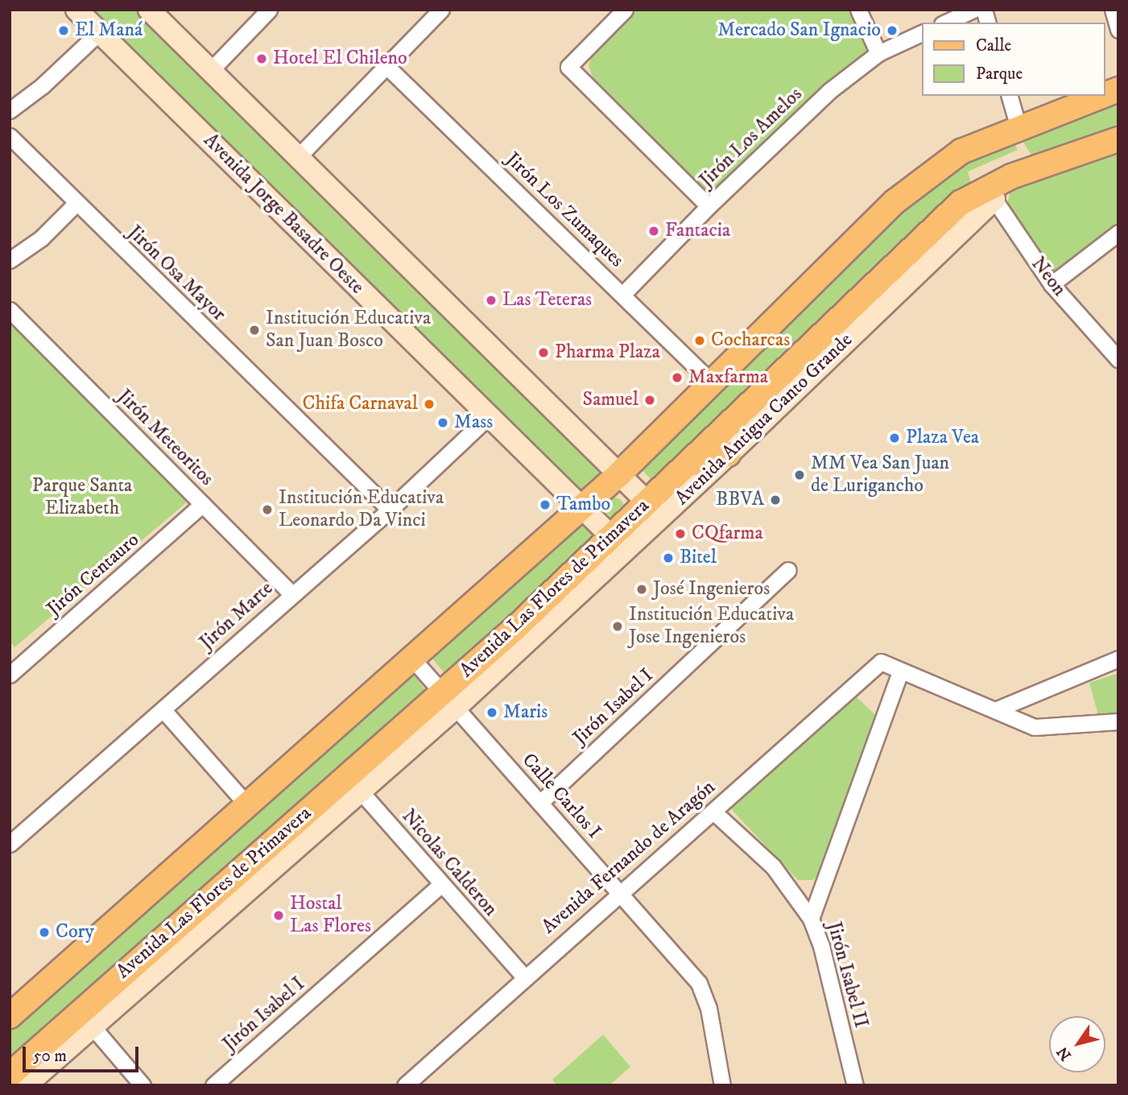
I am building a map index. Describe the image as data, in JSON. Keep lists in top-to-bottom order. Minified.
{"streets":{"main road":["Avenida Jorge Basadre Oeste","Avenida Antigua Canto Grande","Avenida Las Flores de Primavera"],"street":["Jirón Los Amelos","Jirón Los Zumaques","Jirón Osa Mayor","Neon","Jirón Meteoritos","Jirón Centauro","Jirón Marte","Jirón Isabel I","Calle Carlos I","Avenida Fernando de Aragón","Nicolas Calderon","Jirón Isabel II"]},"crossings":[["Jirón Los Amelos","Jirón Los Zumaques"],["Jirón Los Zumaques","Avenida Las Flores de Primavera"],["Avenida Jorge Basadre Oeste","Avenida Las Flores de Primavera"],["Avenida Jorge Basadre Oeste","Jirón Marte"],["Jirón Osa Mayor","Jirón Marte"],["Neon","Avenida Antigua Canto Grande"],["Neon","Avenida Las Flores de Primavera"],["Avenida Antigua Canto Grande","Avenida Las Flores de Primavera"],["Avenida Antigua Canto Grande","Calle Carlos I"],["Jirón Meteoritos","Jirón Centauro"],["Jirón Meteoritos","Jirón Marte"],["Avenida Las Flores de Primavera","Calle Carlos I"],["Avenida Las Flores de Primavera","Nicolas Calderon"],["Jirón Isabel I","Calle Carlos I"],["Jirón Isabel I","Nicolas Calderon"],["Calle Carlos I","Avenida Fernando de Aragón"],["Avenida Fernando de Aragón","Nicolas Calderon"],["Avenida Fernando de Aragón","Jirón Isabel II"]],"parks":["Parque Santa Elizabeth"],"places":["El Maná","Mercado San Ignacio","Hotel El Chileno","Fantacia","Las Teteras","Institución Educativa San Juan Bosco","Cocharcas","Pharma Plaza","Maxfarma","Samuel","Chifa Carnaval","Mass","Plaza Vea","MM Vea San Juan de Lurigancho","BBVA","Tambo","Institución Educativa Leonardo Da Vinci","CQfarma","Bitel","José Ingenieros","Institución Educativa Jose Ingenieros","Maris","Hostal Las Flores","Cory"],"legend":["Calle","Parque"],"scale_bar":"50 m","north":"bottom left"}
